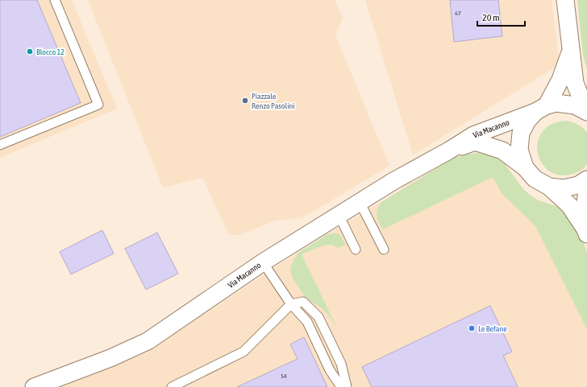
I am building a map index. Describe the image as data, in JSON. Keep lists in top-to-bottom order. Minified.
{"streets":{"street":["Via Macanno"]},"places":["Blocco 12","Piazzale Renzo Pasolini","Le Befane"],"house_numbers":["67","54"],"scale_bar":"20 m"}
